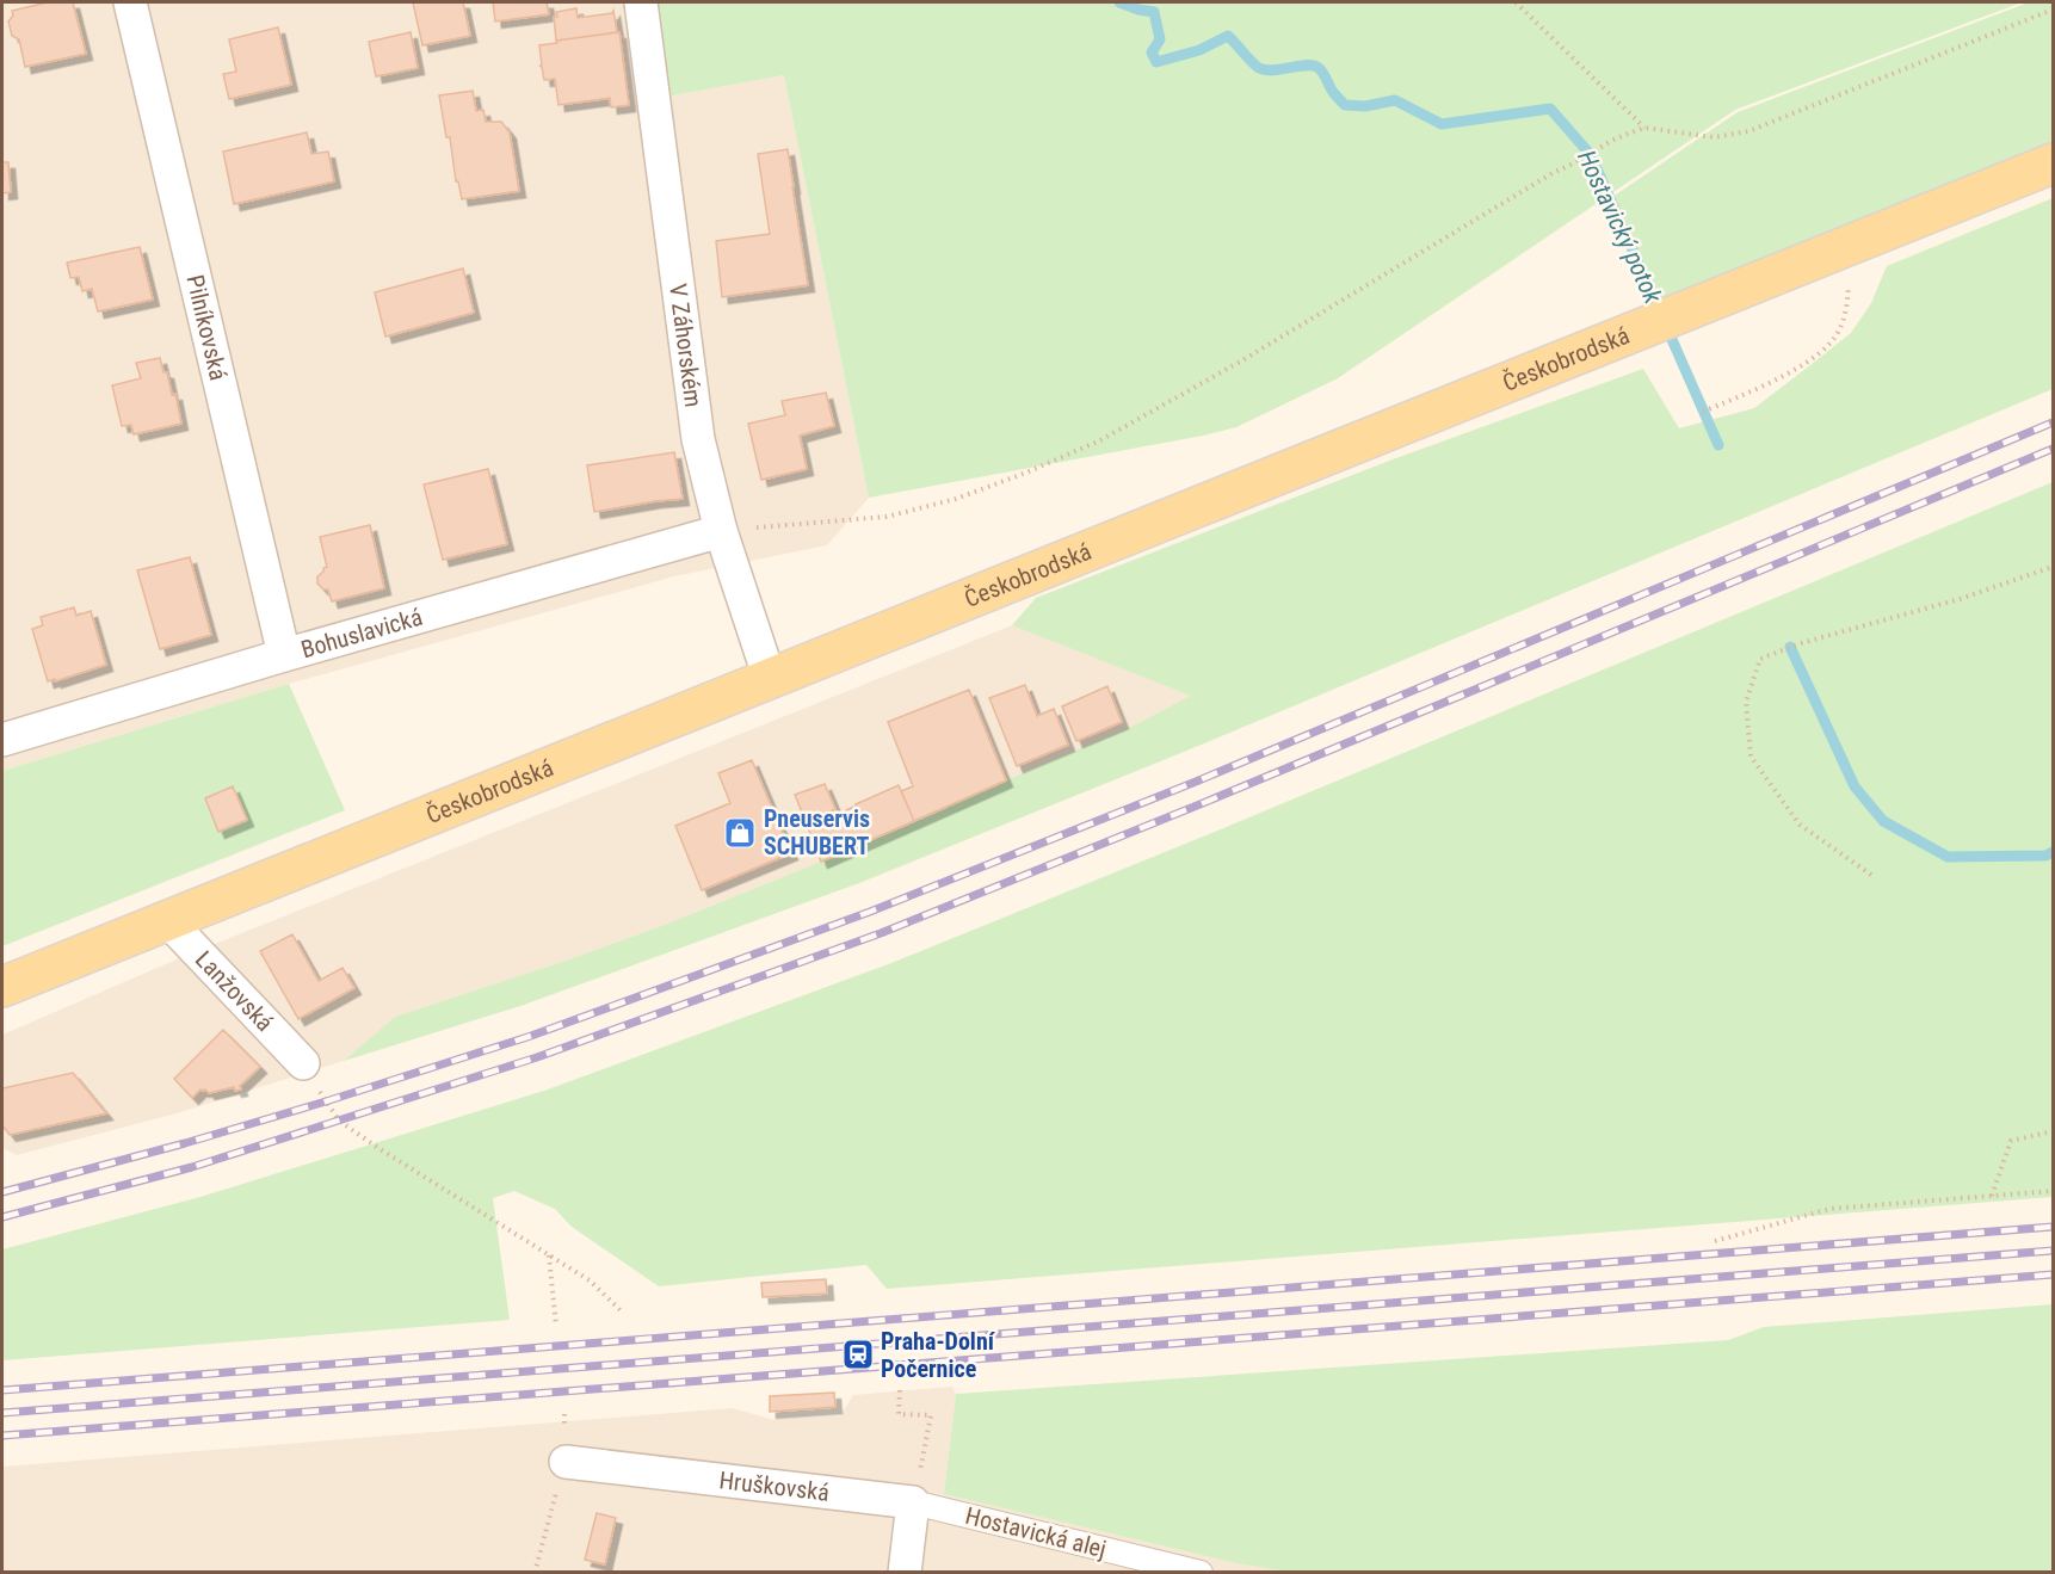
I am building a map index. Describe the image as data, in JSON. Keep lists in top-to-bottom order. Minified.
{"streets":{"main road":["Českobrodská"],"street":["Pilníkovská","V Záhorském","Bohuslavická","Lanžovská","Hruškovská","Hostavická alej"]},"crossings":[["Pilníkovská","Bohuslavická"],["V Záhorském","Českobrodská"],["V Záhorském","Bohuslavická"],["Českobrodská","Lanžovská"],["Hruškovská","Hostavická alej"]],"water":["Hostavický potok"],"places":{"shop":["Pneuservis SCHUBERT"],"station":["Praha-Dolní Počernice"]}}
